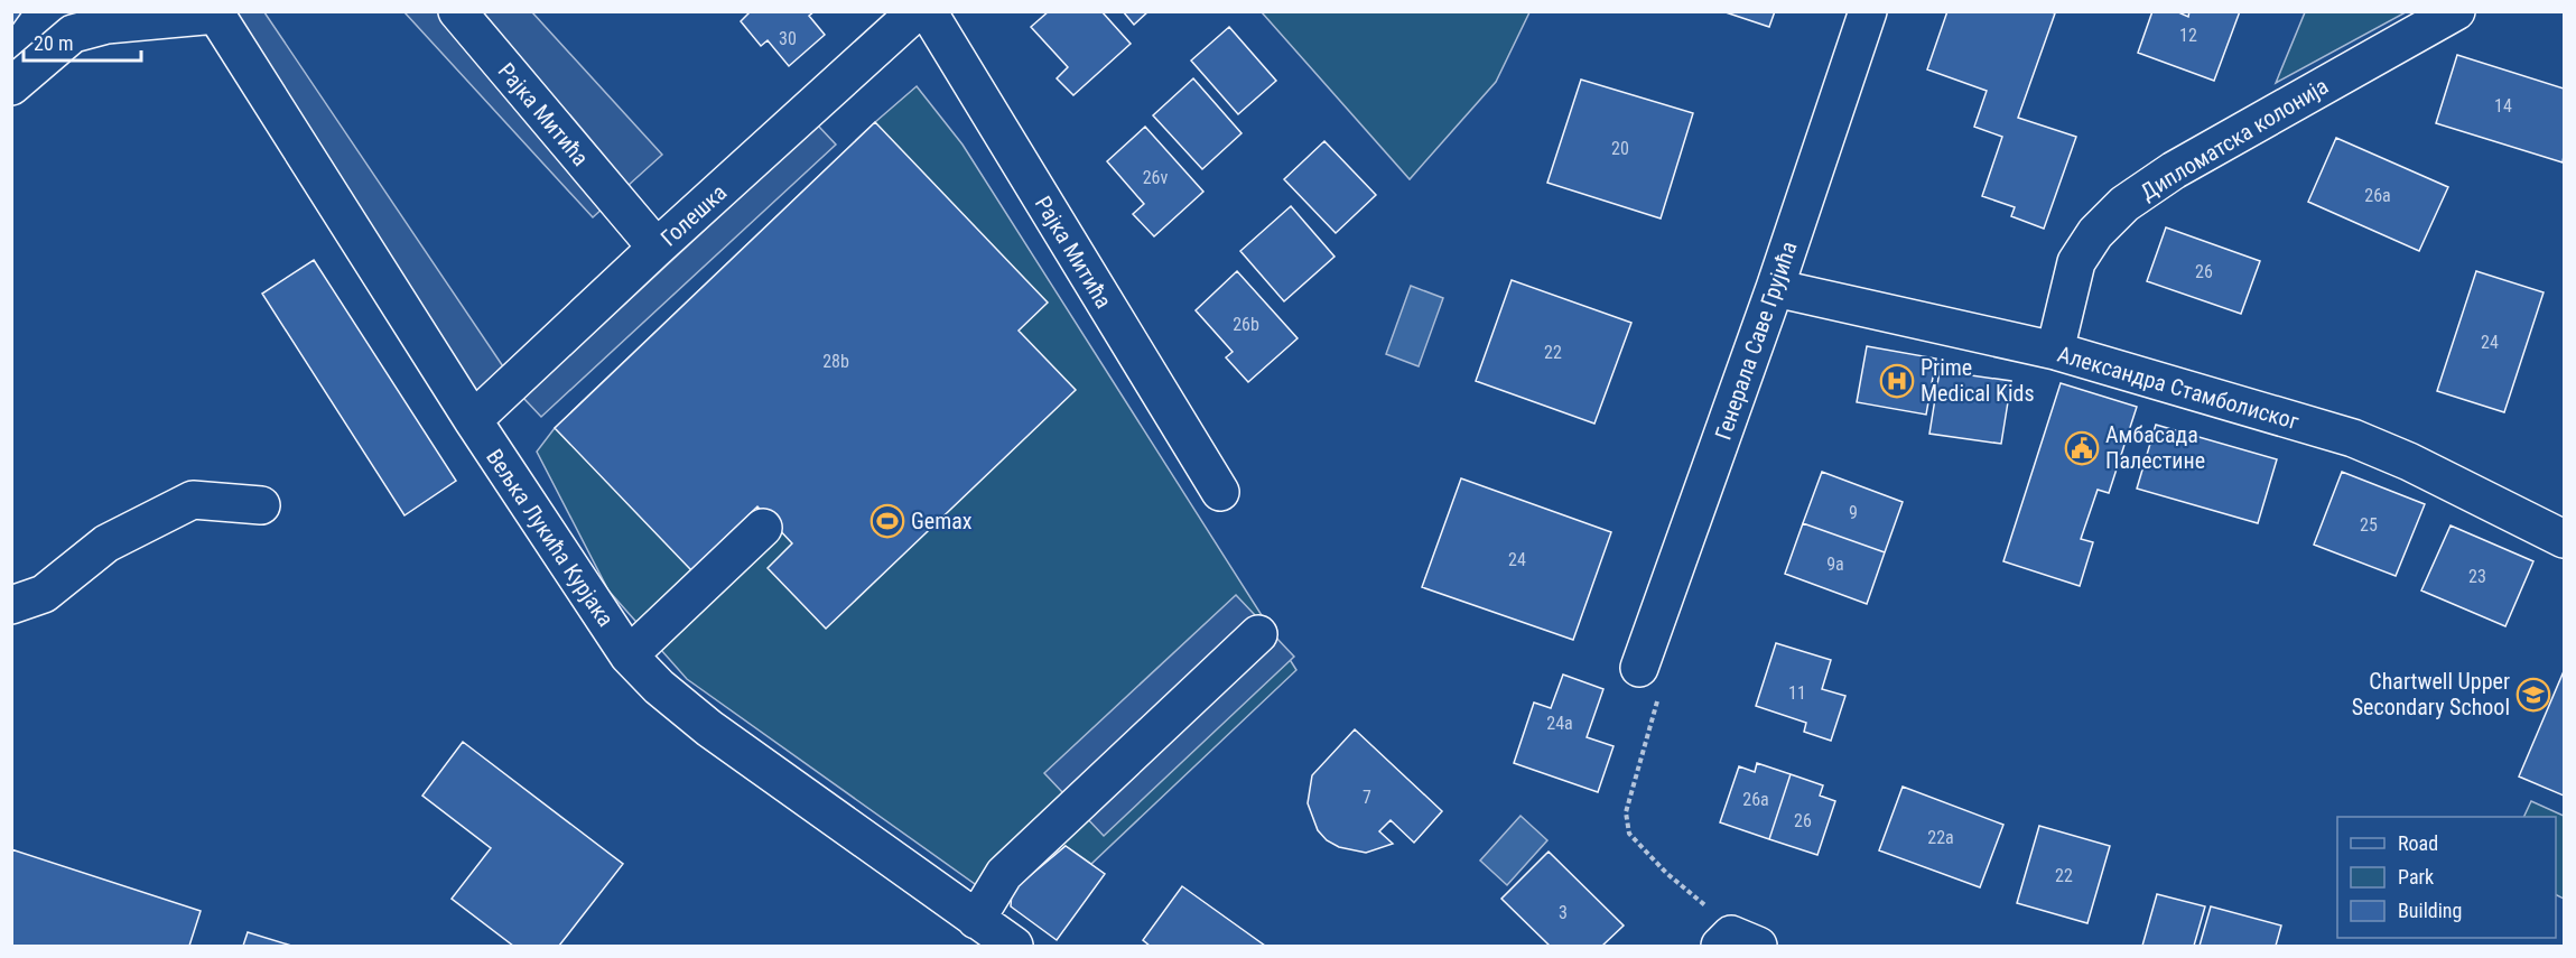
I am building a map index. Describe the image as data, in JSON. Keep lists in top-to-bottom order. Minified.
{"streets":{"street":["Рајка Митића","Дипломатска колонија","Голешка","Генерала Саве Грујића","Александра Стамболиског","Вељка Лукића Курјака"]},"crossings":[["Рајка Митића","Голешка"],["Дипломатска колонија","Александра Стамболиског"],["Голешка","Вељка Лукића Курјака"],["Генерала Саве Грујића","Александра Стамболиског"]],"places":{"hospital":["Prime Medical Kids"],"public building":["Амбасада Палестине"],"sports":["Gemax"],"school or university":["Chartwell Upper Secondary School"]},"house_numbers":["12","30","14","20","26v","26a","26","26b","24","22","28b","9","25","24","9a","23","11","24a","7","26a","26","22a","22","3"],"legend":["Road","Park","Building"],"scale_bar":"20 m"}
